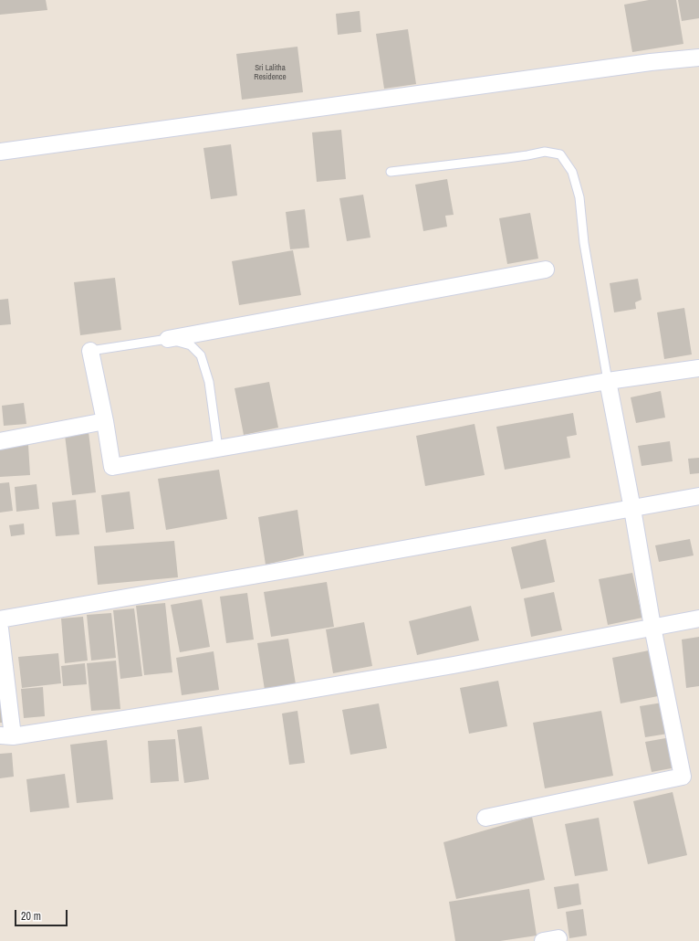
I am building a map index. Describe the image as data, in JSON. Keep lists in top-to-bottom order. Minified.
{"house_numbers":["Sri Lalitha Residence"],"scale_bar":"20 m"}
